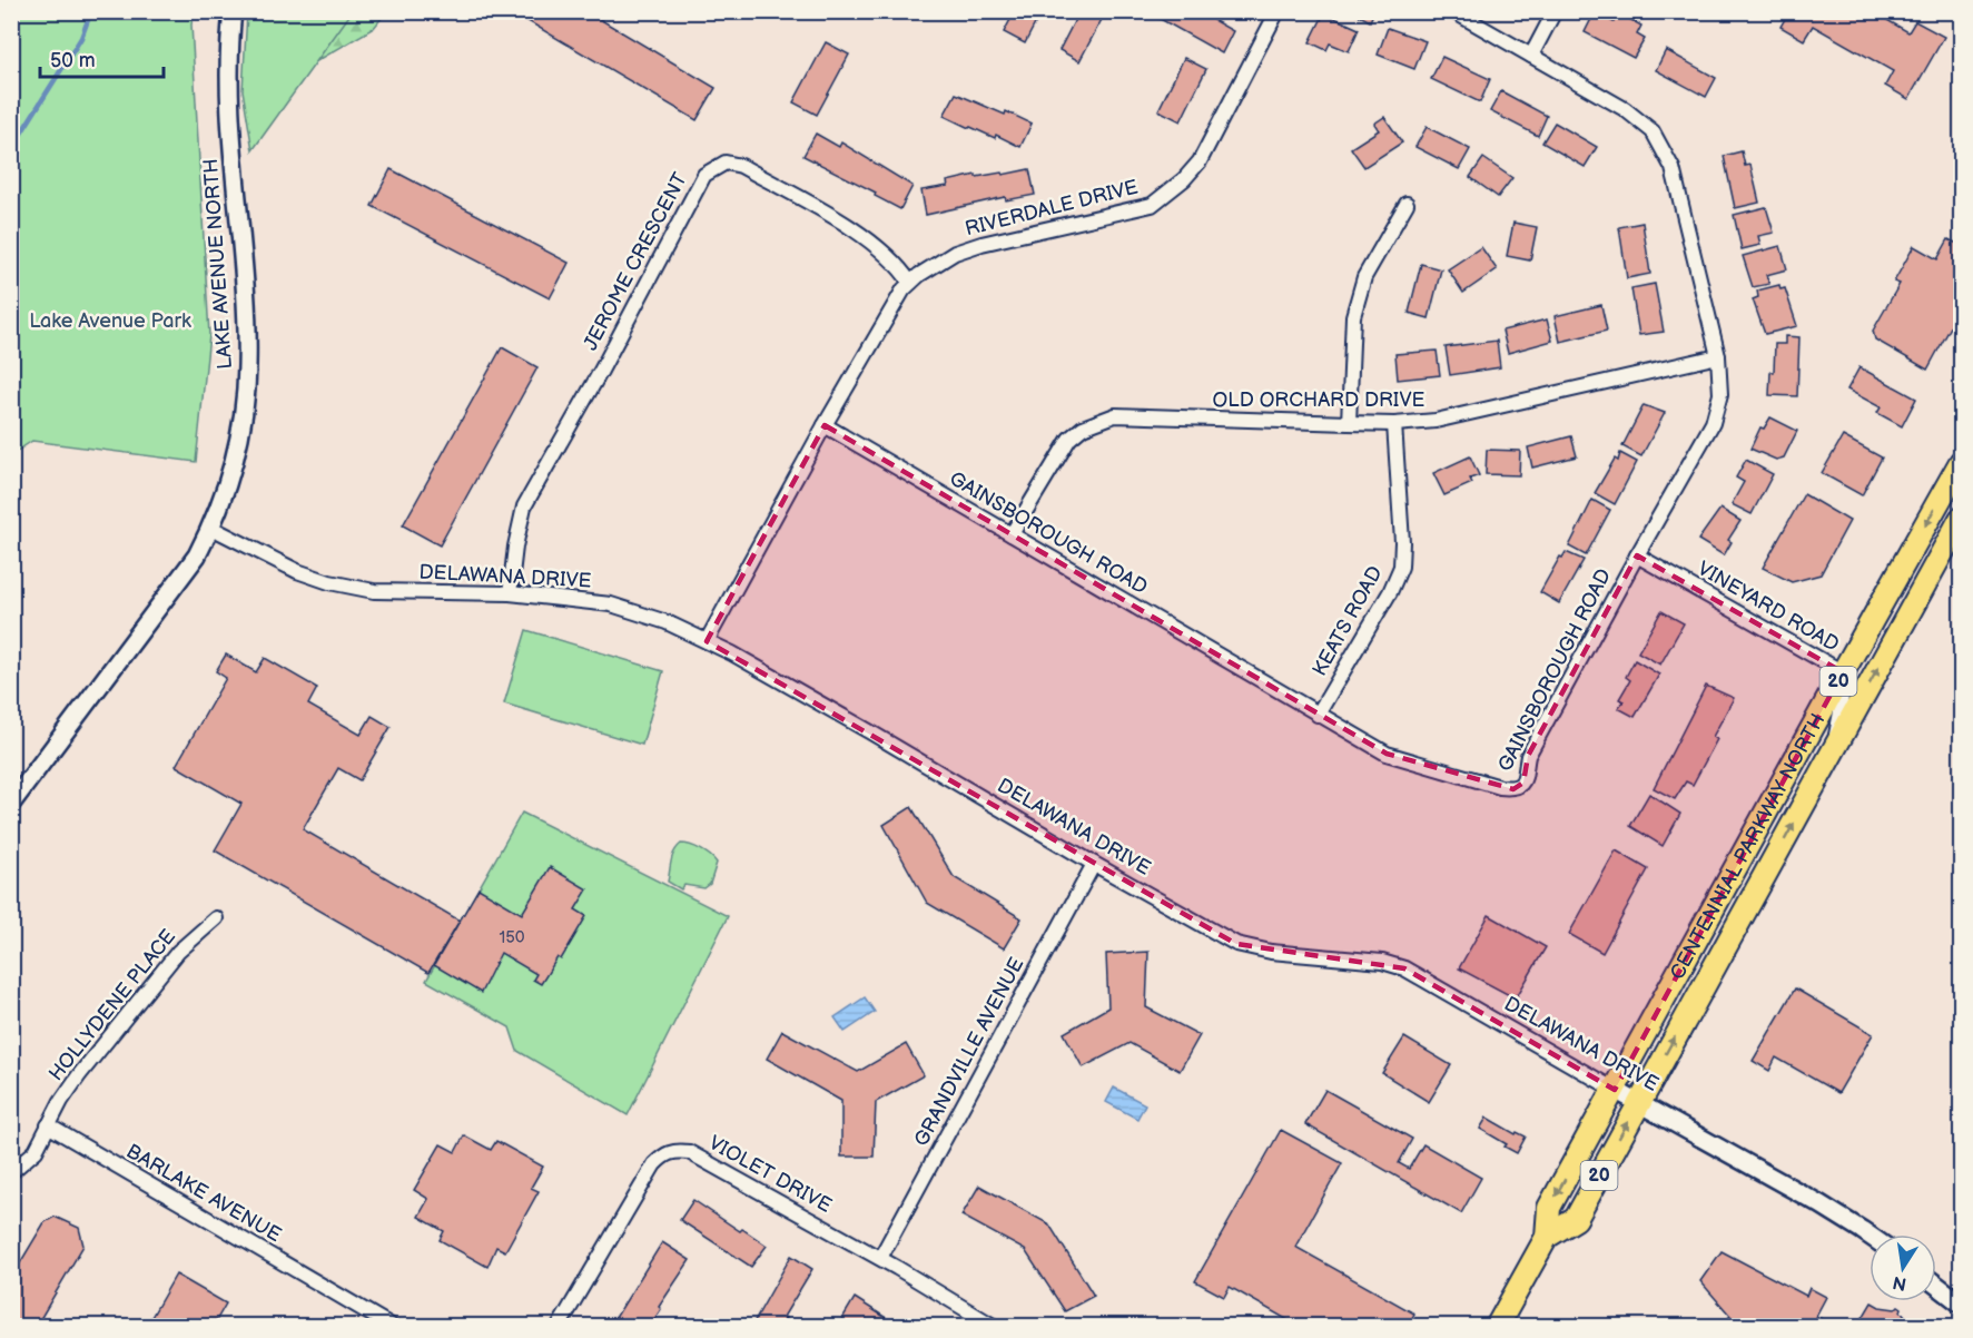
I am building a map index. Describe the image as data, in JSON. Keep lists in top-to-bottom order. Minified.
{"streets":{"main road":["20","CENTENNIAL PARKWAY NORTH"],"street":["RIVERDALE DRIVE","JEROME CRESCENT","LAKE AVENUE NORTH","OLD ORCHARD DRIVE","GAINSBOROUGH ROAD","DELAWANA DRIVE","VINEYARD ROAD","KEATS ROAD","HOLLYDENE PLACE","GRANDVILLE AVENUE","VIOLET DRIVE","BARLAKE AVENUE"]},"crossings":[["RIVERDALE DRIVE","JEROME CRESCENT"],["RIVERDALE DRIVE","GAINSBOROUGH ROAD"],["RIVERDALE DRIVE","DELAWANA DRIVE"],["JEROME CRESCENT","DELAWANA DRIVE"],["LAKE AVENUE NORTH","DELAWANA DRIVE"],["OLD ORCHARD DRIVE","GAINSBOROUGH ROAD"],["OLD ORCHARD DRIVE","KEATS ROAD"],["GAINSBOROUGH ROAD","VINEYARD ROAD"],["GAINSBOROUGH ROAD","KEATS ROAD"],["DELAWANA DRIVE","CENTENNIAL PARKWAY NORTH"],["DELAWANA DRIVE","GRANDVILLE AVENUE"],["VINEYARD ROAD","CENTENNIAL PARKWAY NORTH"],["HOLLYDENE PLACE","BARLAKE AVENUE"],["GRANDVILLE AVENUE","VIOLET DRIVE"]],"parks":["Lake Avenue Park"],"house_numbers":["150"],"scale_bar":"50 m","north":"bottom"}
